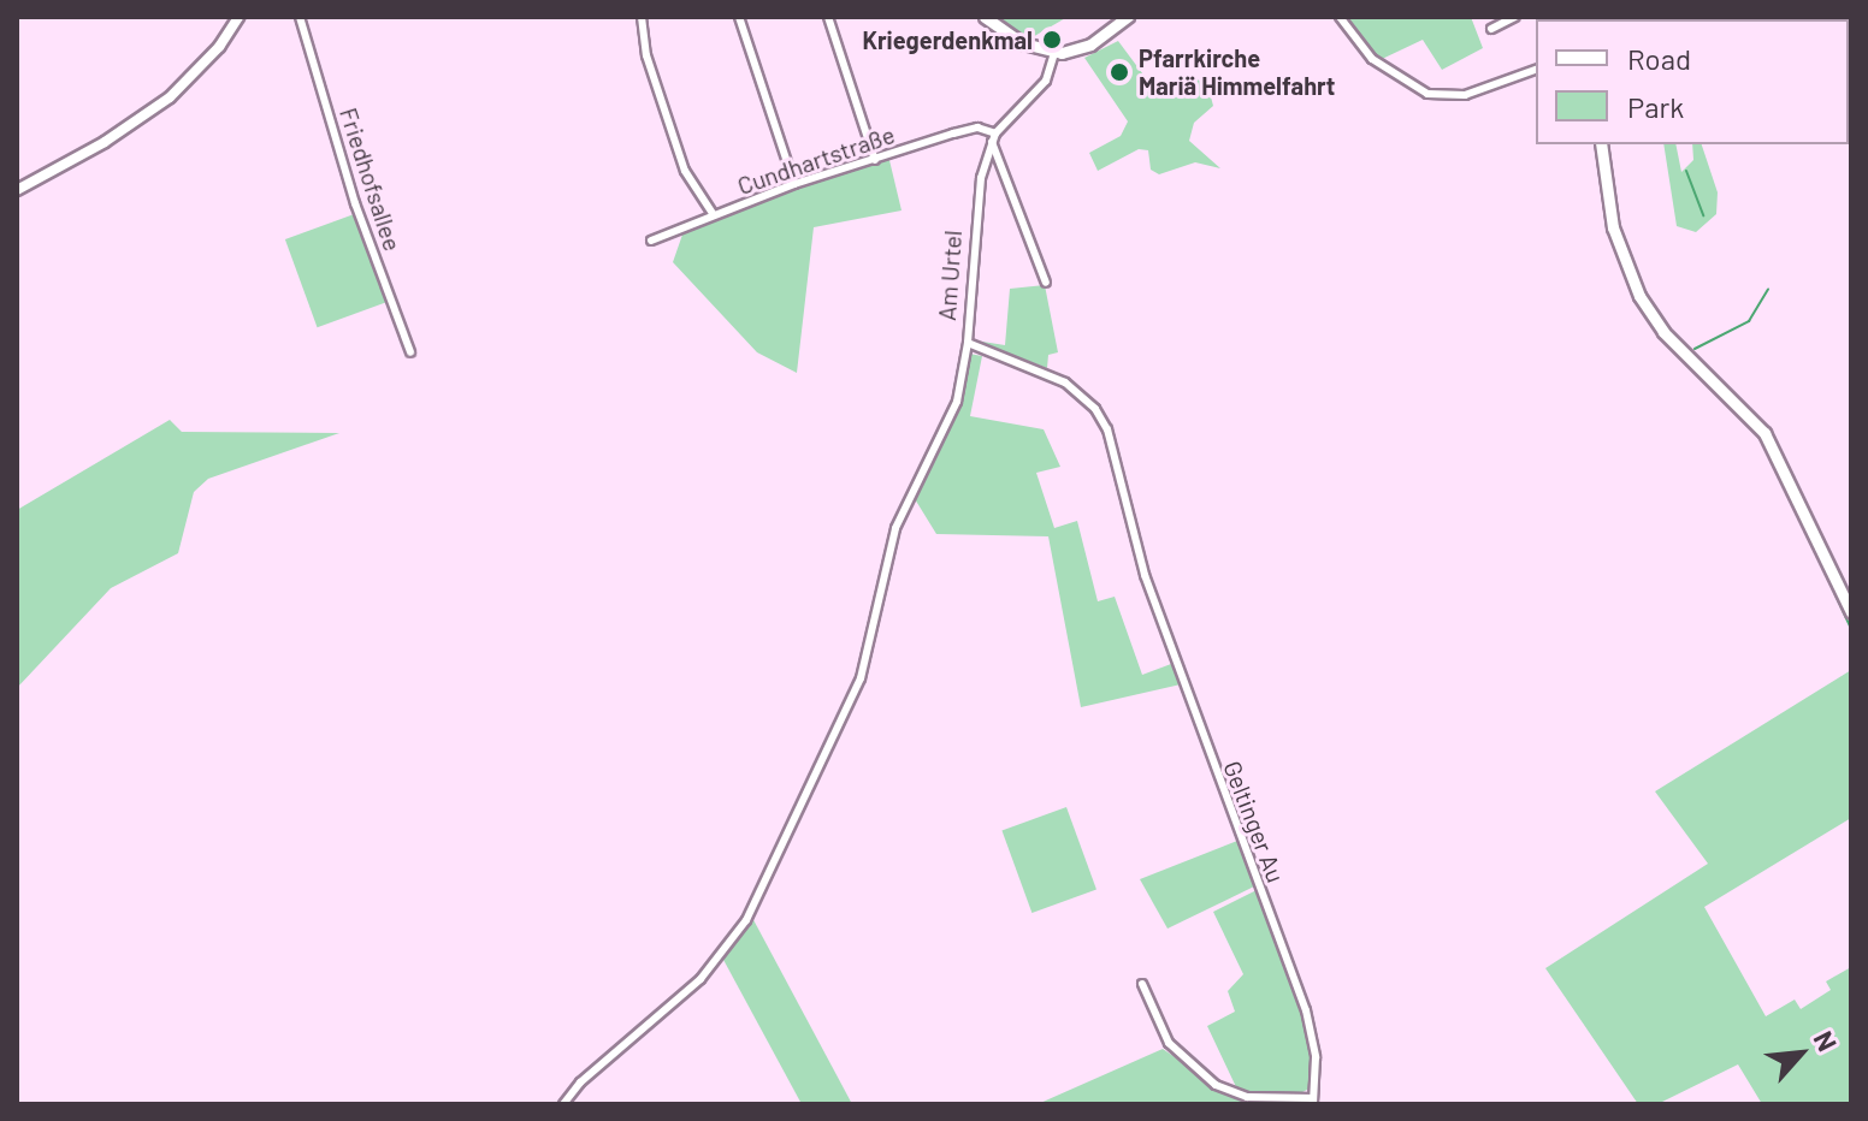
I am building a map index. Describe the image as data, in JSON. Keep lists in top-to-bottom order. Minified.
{"streets":{"street":["Cundhartstraße","Friedhofsallee","Am Urtel","Geltinger Au"]},"crossings":[["Cundhartstraße","Am Urtel"],["Am Urtel","Geltinger Au"]],"places":["Kriegerdenkmal","Pfarrkirche Mariä Himmelfahrt"],"legend":["Road","Park"],"north":"top right"}
